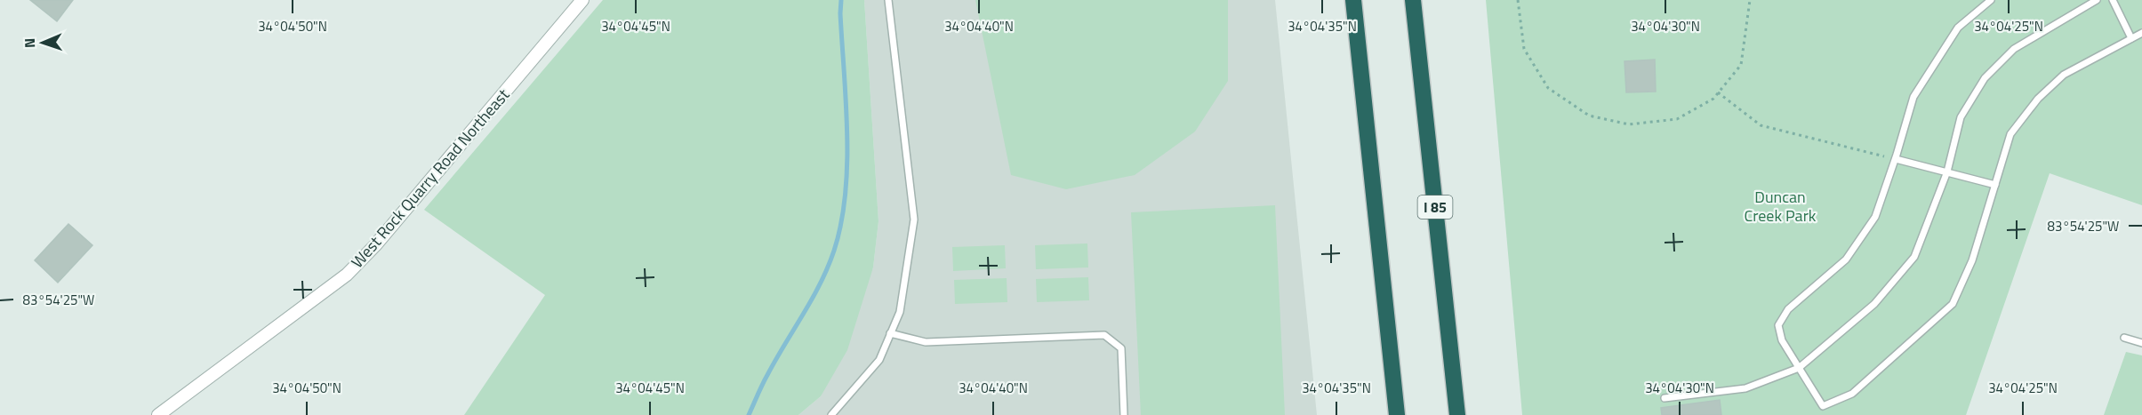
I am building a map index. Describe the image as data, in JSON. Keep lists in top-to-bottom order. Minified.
{"streets":{"highway":["I 85"],"street":["West Rock Quarry Road Northeast"]},"parks":["Duncan Creek Park"],"north":"left","coordinates":["34°04'50\"N","34°04'45\"N","34°04'40\"N","34°04'35\"N","34°04'30\"N","34°04'25\"N","83°54'25\"W"]}
